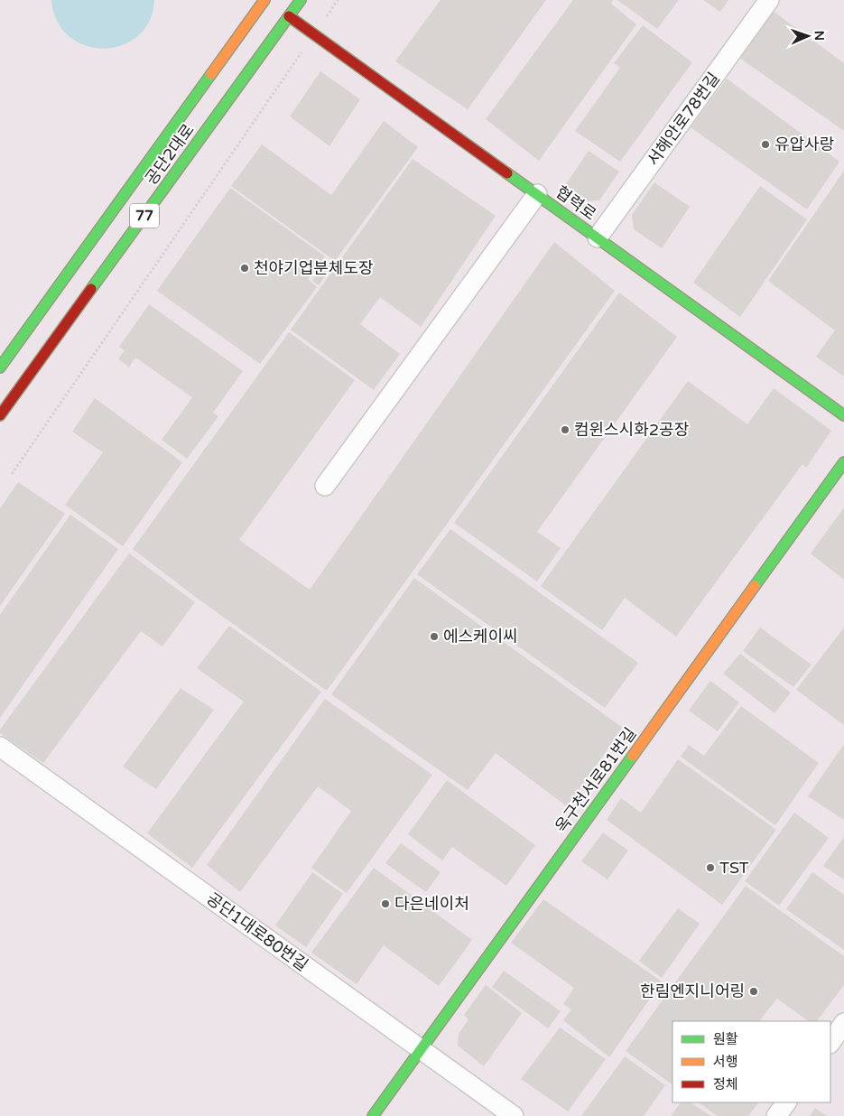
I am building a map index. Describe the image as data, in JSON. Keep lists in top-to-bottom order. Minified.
{"streets":{"street":["서해안로78번길","공단2대로","협력로","77","옥구천서로81번길","공단1대로80번길"]},"crossings":[["서해안로78번길","협력로"],["공단2대로","협력로"],["옥구천서로81번길","공단1대로80번길"]],"places":["유압사랑","천야기업분체도장","컴윈스시화2공장","에스케이씨","TST","다은네이처","한림엔지니어링"],"legend":["원활","서행","정체"],"north":"right"}
